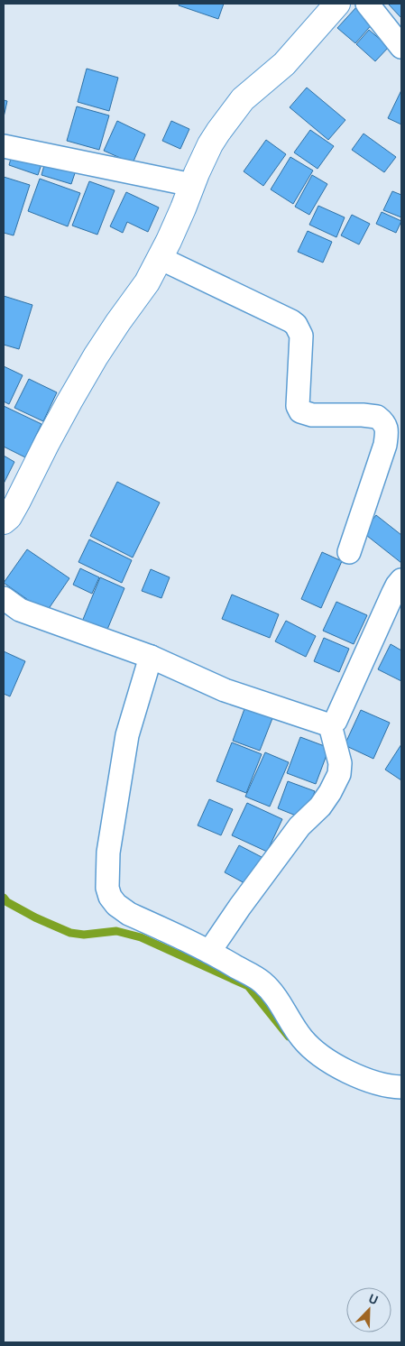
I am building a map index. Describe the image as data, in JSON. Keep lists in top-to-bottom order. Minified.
{"north":"top right"}
